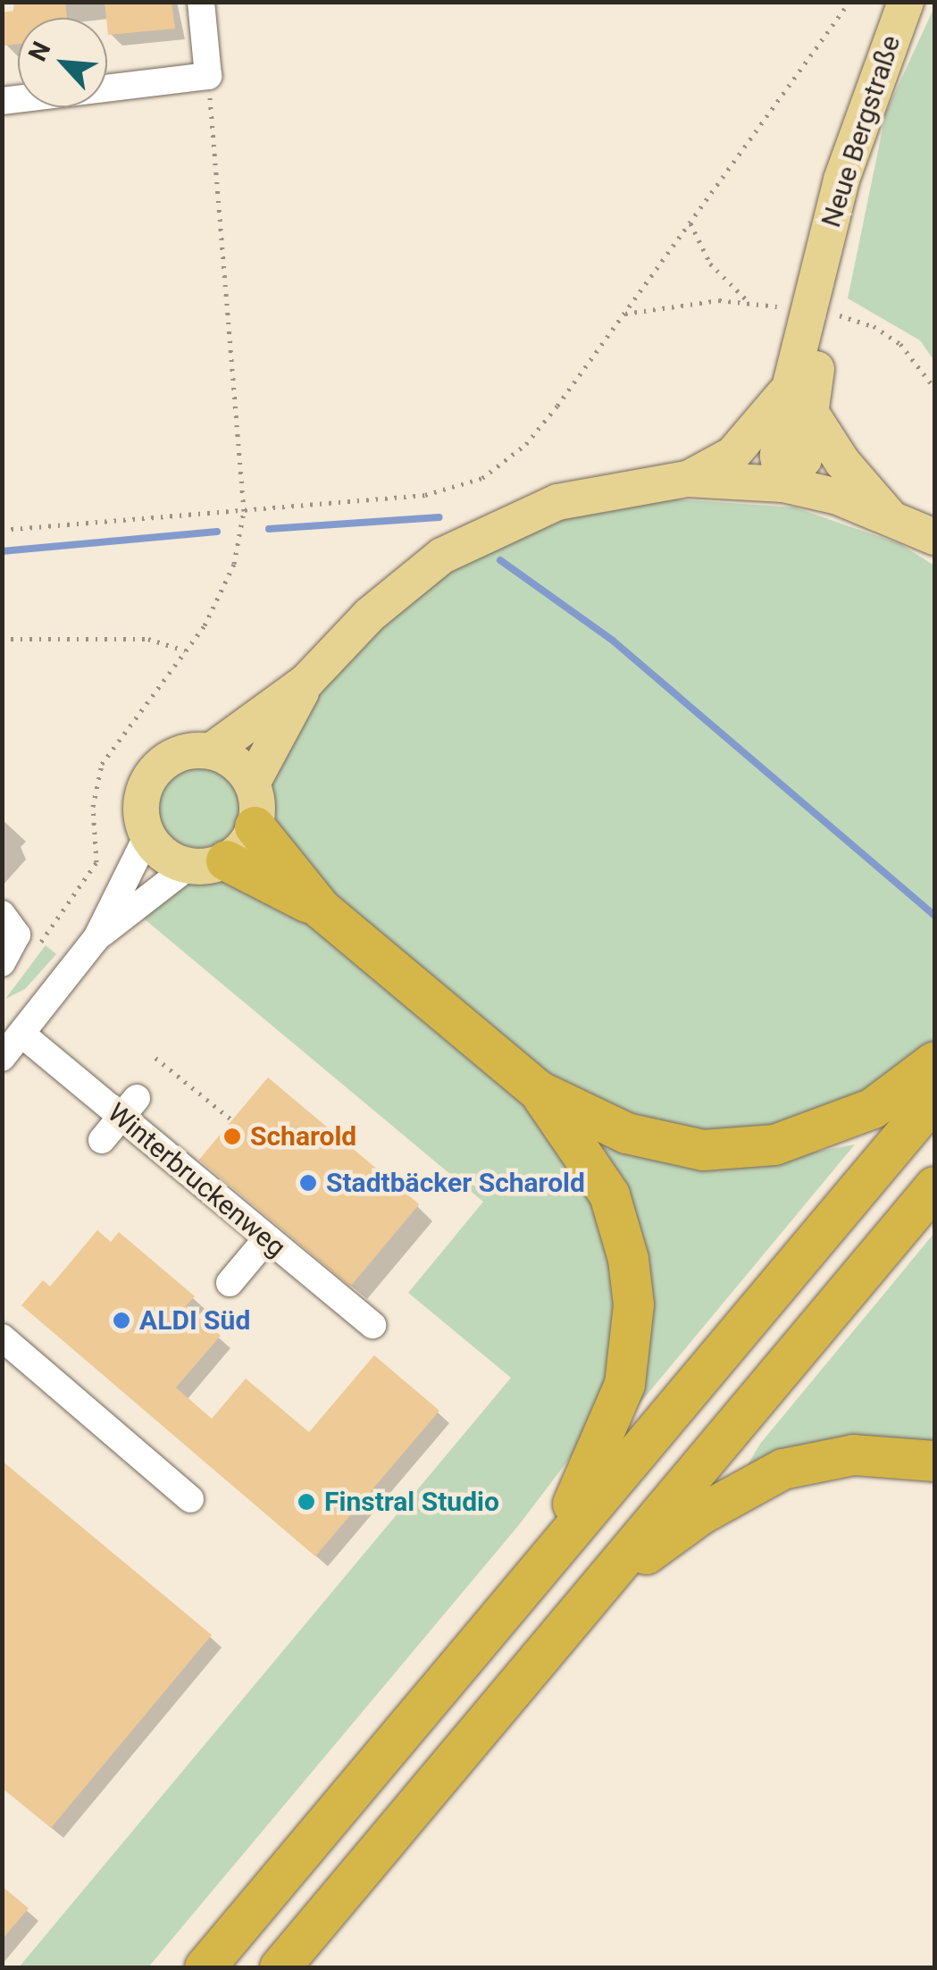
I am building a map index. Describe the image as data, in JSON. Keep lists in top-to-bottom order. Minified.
{"streets":{"main road":["Neue Bergstraße"],"street":["Winterbruckenweg"]},"places":["Scharold","Stadtbäcker Scharold","ALDI Süd","Finstral Studio"],"north":"top left"}
